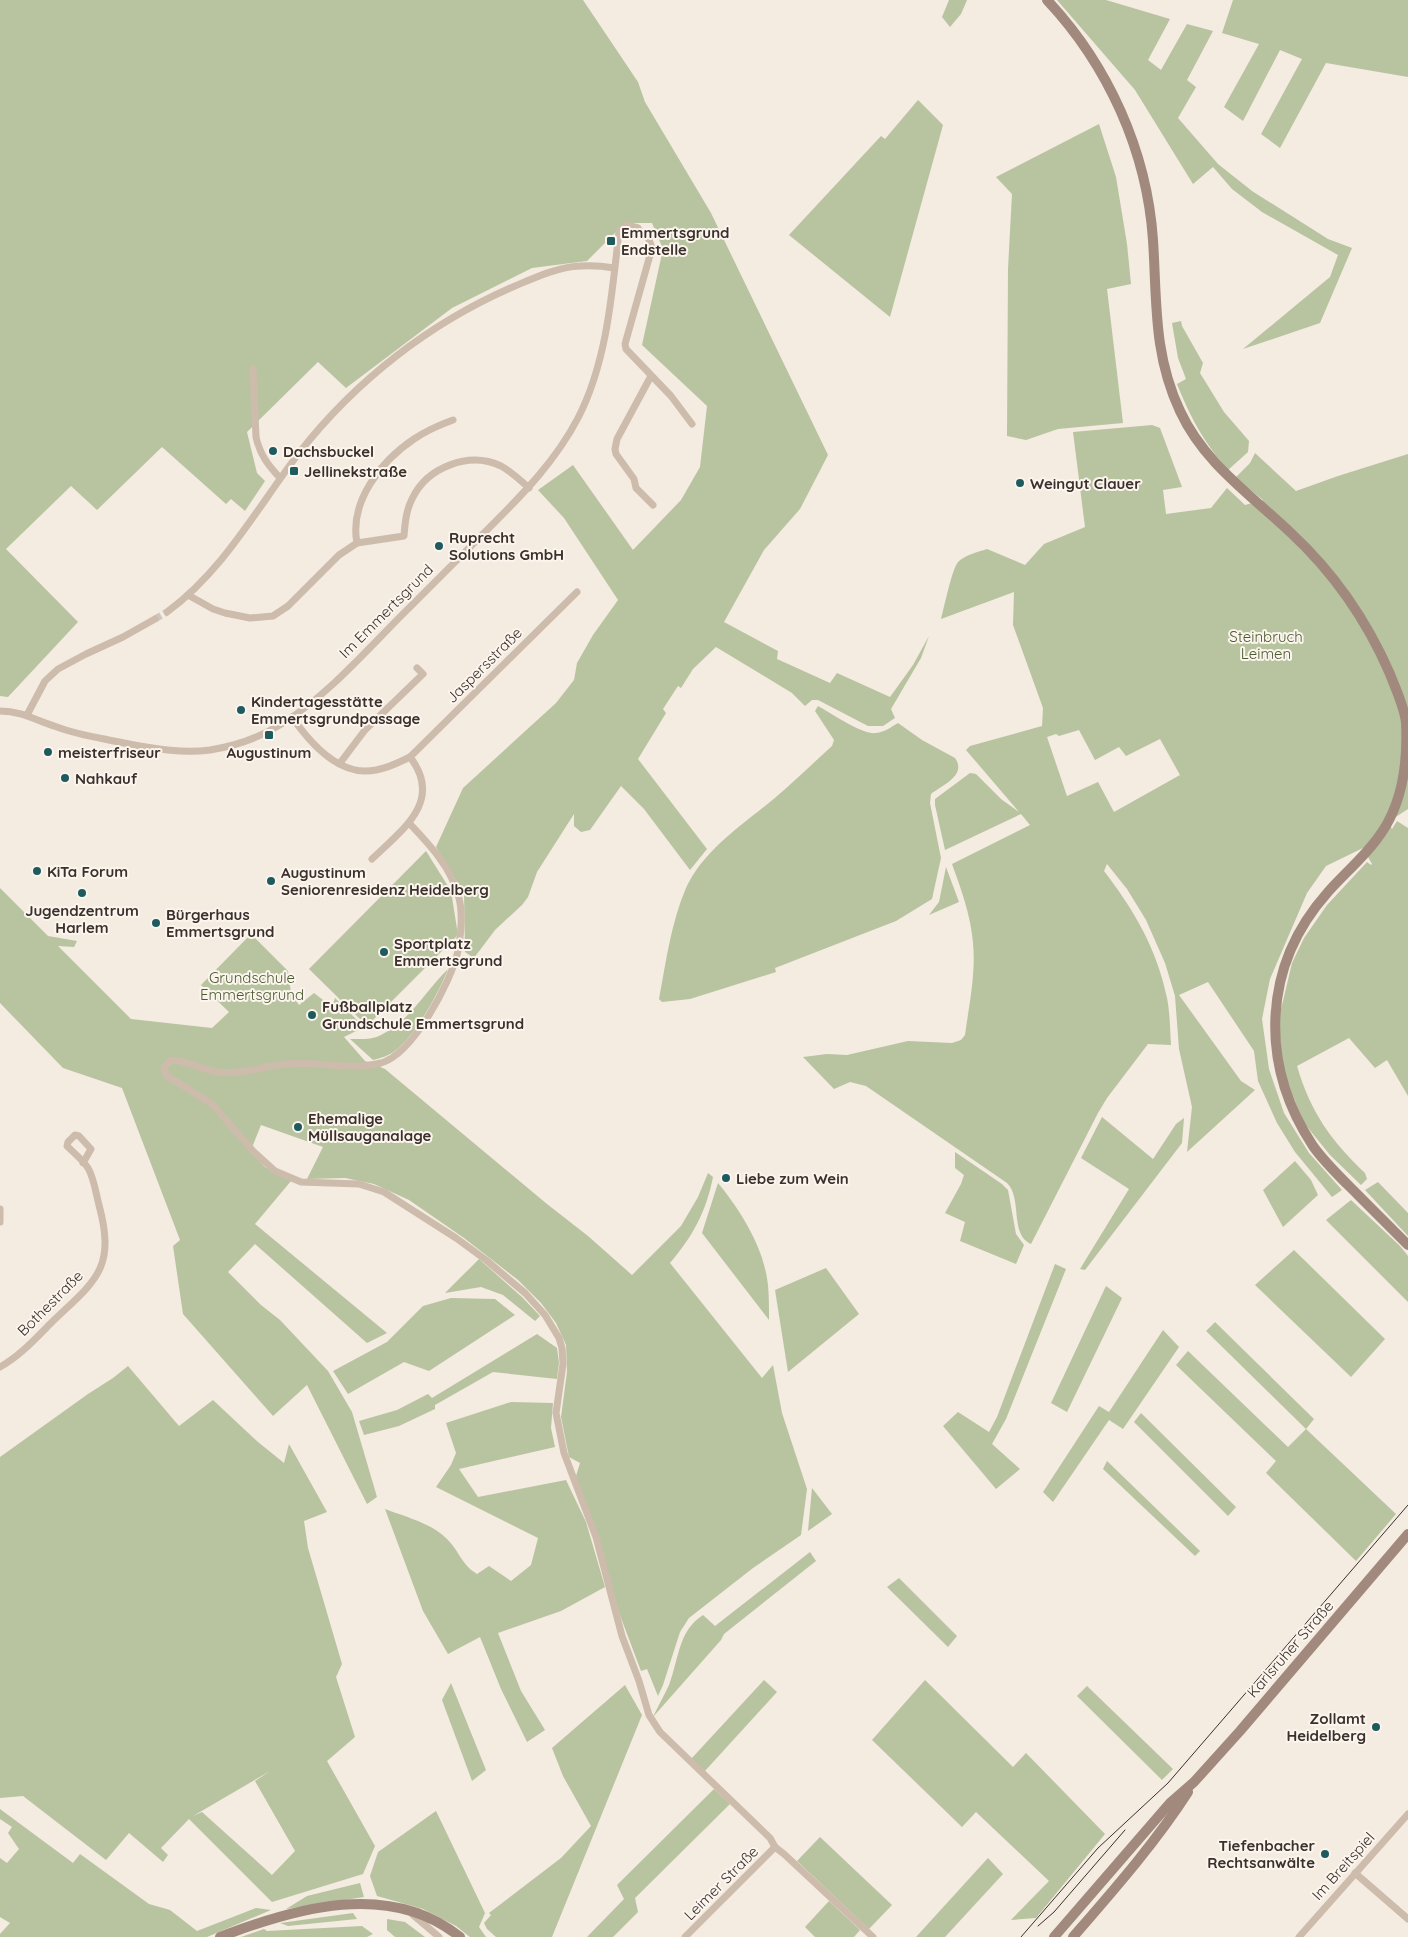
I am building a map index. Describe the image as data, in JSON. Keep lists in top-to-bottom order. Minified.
{"streets":{"main road":["Karlsruher Straße"],"street":["Im Emmertsgrund","Jaspersstraße","Bothestraße","Im Breitspiel","Leimer Straße"]},"crossings":[["Im Emmertsgrund","Jaspersstraße"]],"parks":["Steinbruch Leimen","Grundschule Emmertsgrund"],"places":{"transit":["Emmertsgrund Endstelle","Jellinekstraße","Augustinum"],"other":["Dachsbuckel","Weingut Clauer","Ruprecht Solutions GmbH","Kindertagesstätte Emmertsgrundpassage","meisterfriseur","Nahkauf","KiTa Forum","Augustinum Seniorenresidenz Heidelberg","Jugendzentrum Harlem","Bürgerhaus Emmertsgrund","Sportplatz Emmertsgrund","Fußballplatz Grundschule Emmertsgrund","Ehemalige Müllsauganalage","Liebe zum Wein","Zollamt Heidelberg","Tiefenbacher Rechtsanwälte"]}}
